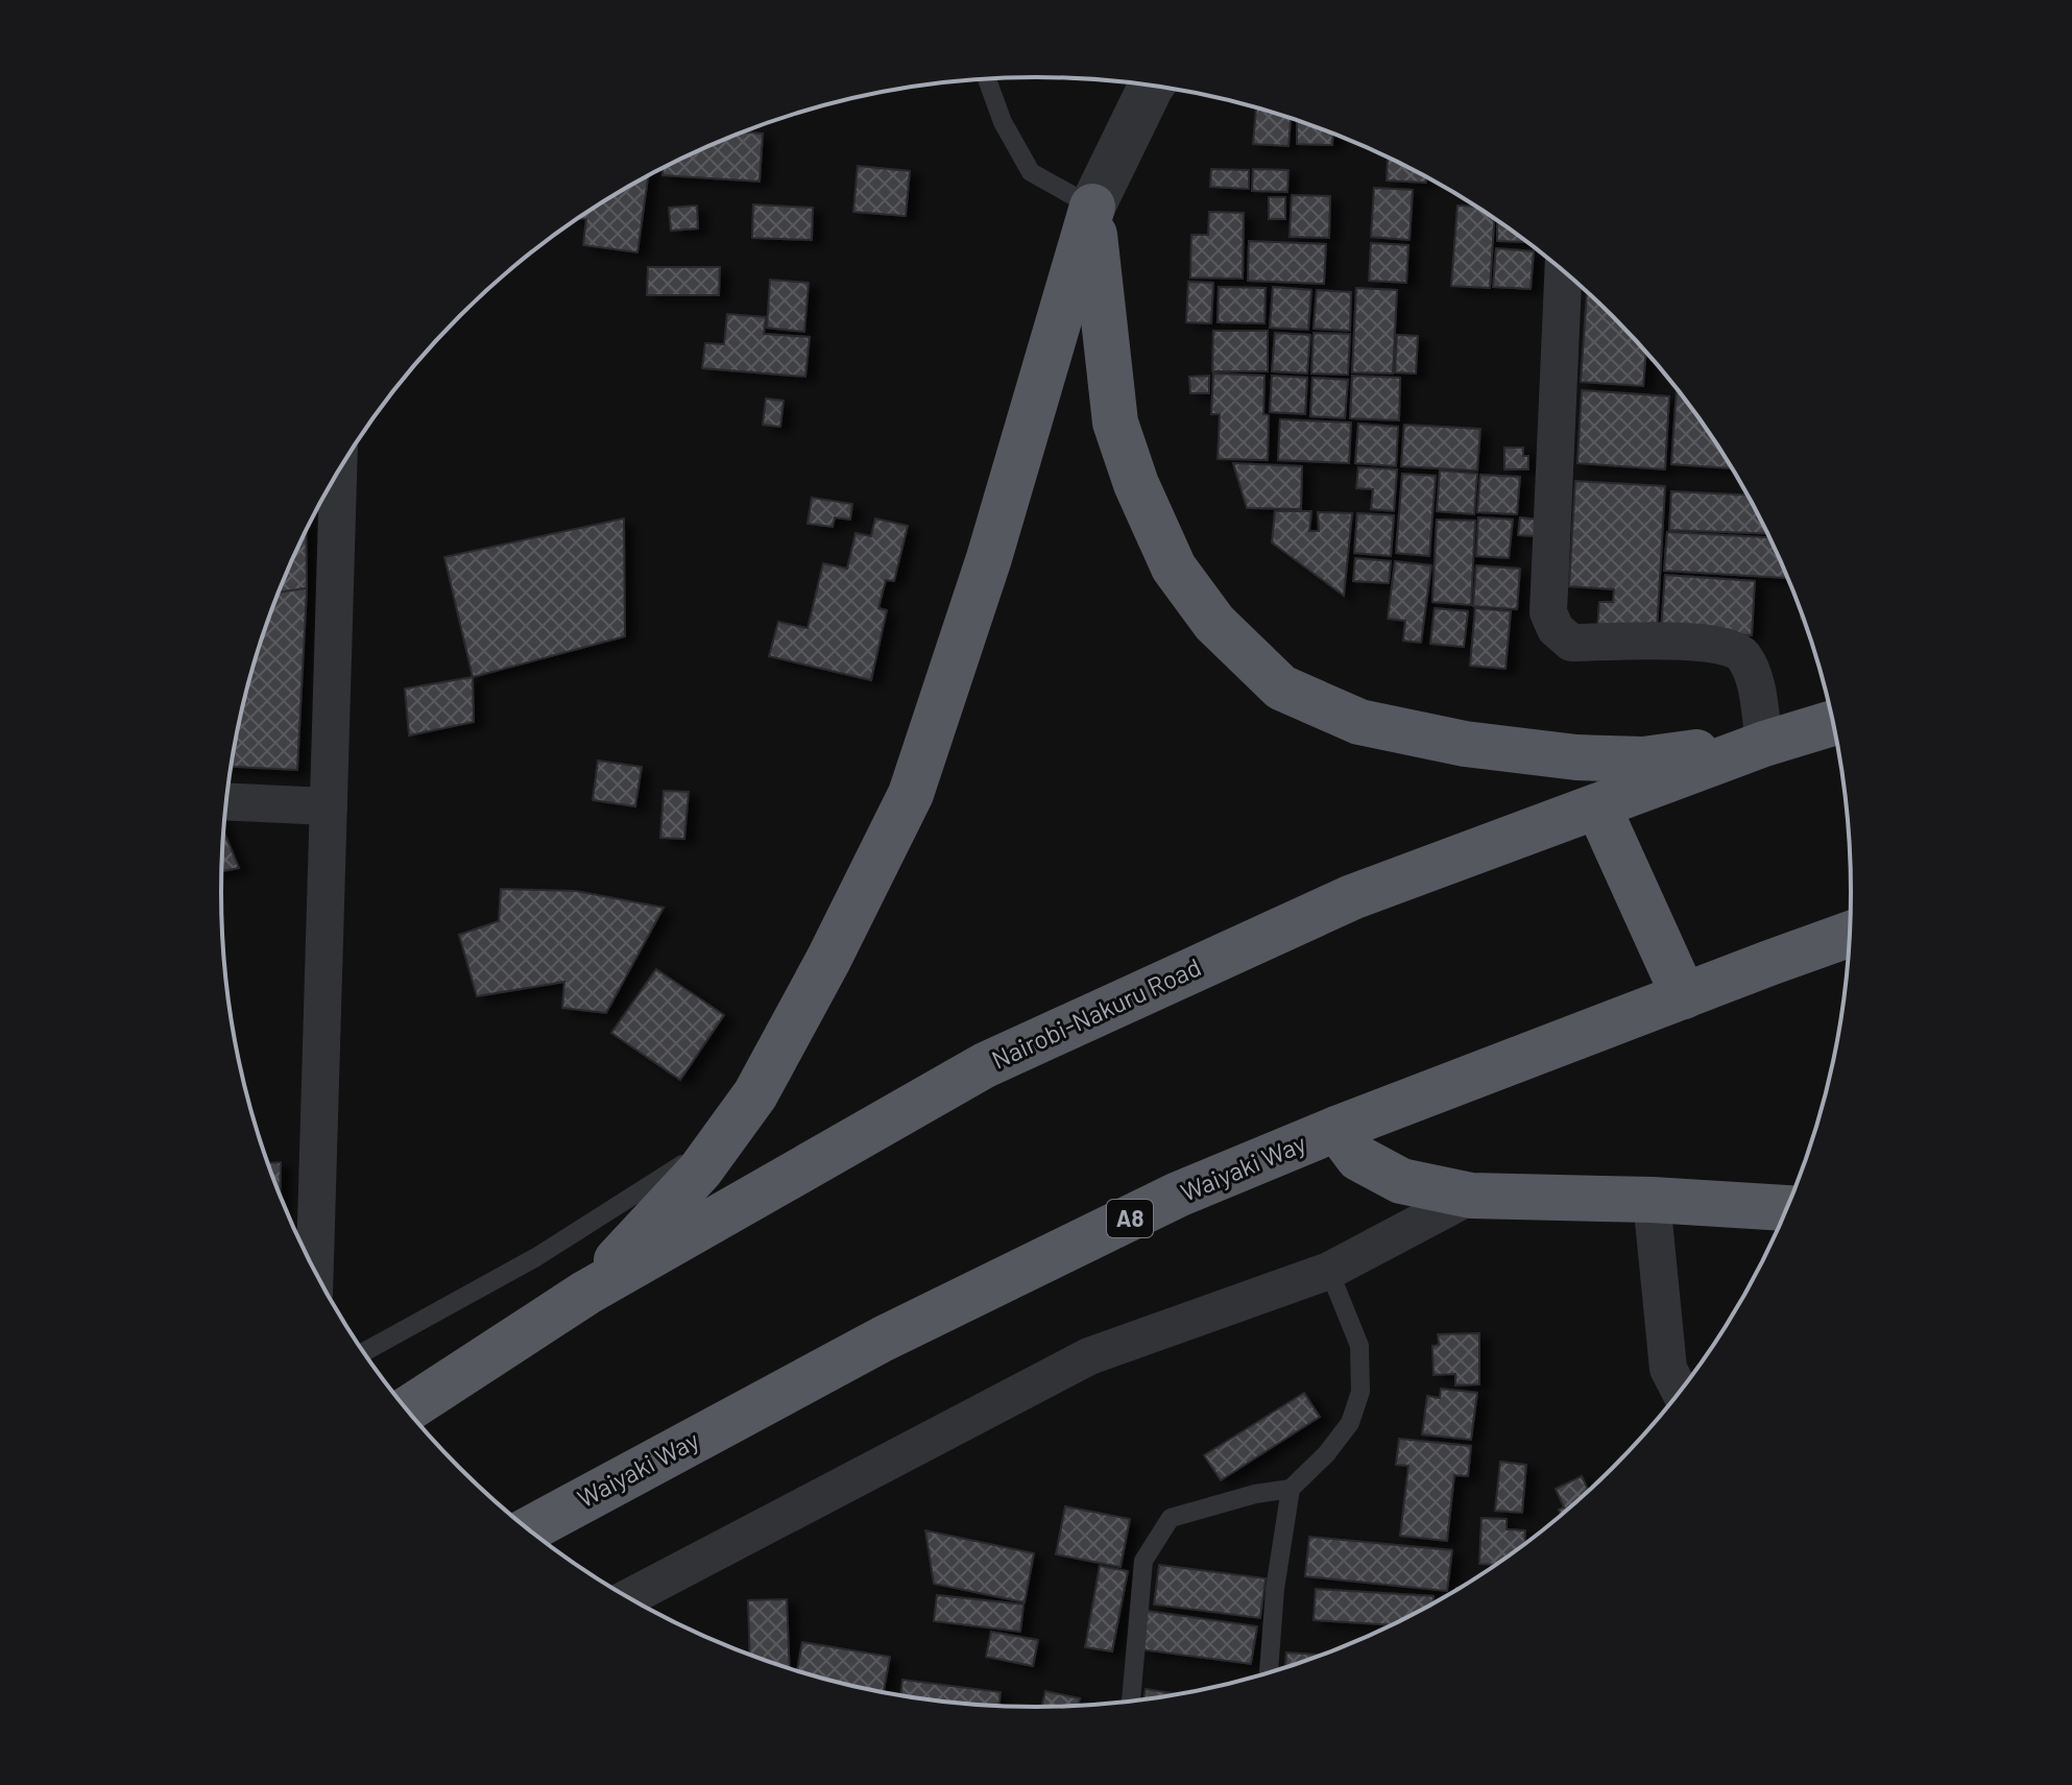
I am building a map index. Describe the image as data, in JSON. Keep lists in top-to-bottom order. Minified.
{"streets":{"highway":["Nairobi-Nakuru Road","Waiyaki Way","A8"]}}
